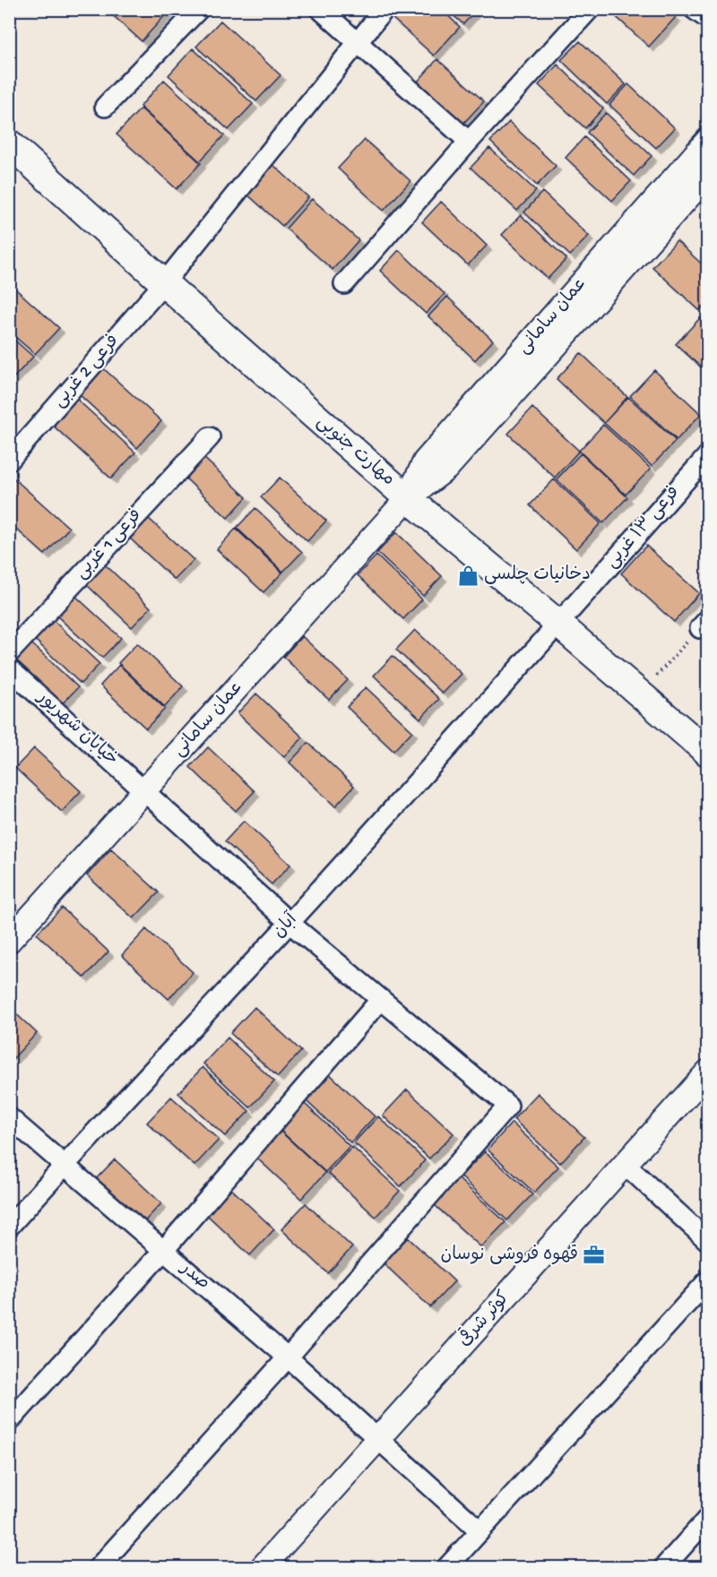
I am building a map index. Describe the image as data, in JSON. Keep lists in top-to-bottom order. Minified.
{"streets":{"main road":["مهارت جنوبی"],"street":["عمان سامانی","فرعی 2 غربی","فرعی ۱۳ غربی","فرعی 1 غربی","خیابان شهریور","آبان","صدر","کوثر شرقی"]},"crossings":[["عمان سامانی","مهارت جنوبی"],["عمان سامانی","خیابان شهریور"],["فرعی 2 غربی","مهارت جنوبی"],["مهارت جنوبی","فرعی ۱۳ غربی"],["مهارت جنوبی","آبان"],["فرعی ۱۳ غربی","آبان"],["خیابان شهریور","آبان"],["خیابان شهریور","صدر"],["آبان","صدر"],["صدر","کوثر شرقی"]],"places":{"shop":["دخانیات چلسی"],"office":["قهوه فروشی نوسان"]}}
